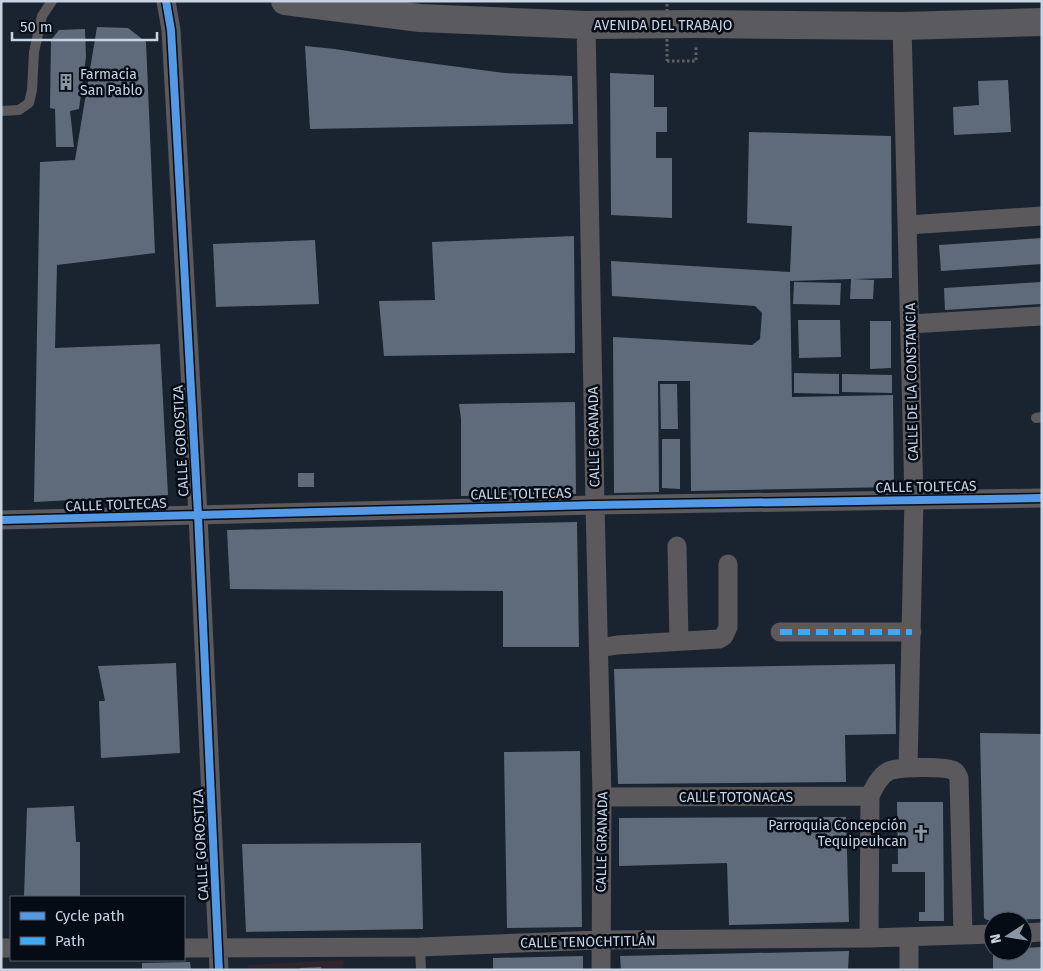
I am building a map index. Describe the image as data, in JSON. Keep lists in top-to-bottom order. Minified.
{"streets":{"main road":["AVENIDA DEL TRABAJO"],"street":["CALLE DE LA CONSTANCIA","CALLE GRANADA","CALLE GOROSTIZA","CALLE TOLTECAS","CALLE TOTONACAS","CALLE TENOCHTITLÁN"]},"crossings":[["AVENIDA DEL TRABAJO","CALLE DE LA CONSTANCIA"],["AVENIDA DEL TRABAJO","CALLE GRANADA"],["CALLE DE LA CONSTANCIA","CALLE TOLTECAS"],["CALLE GRANADA","CALLE TOLTECAS"],["CALLE GRANADA","CALLE TOTONACAS"],["CALLE GRANADA","CALLE TENOCHTITLÁN"],["CALLE GOROSTIZA","CALLE TOLTECAS"],["CALLE GOROSTIZA","CALLE TENOCHTITLÁN"]],"places":{"building":["Farmacia San Pablo"],"church":["Parroquia Concepción Tequipeuhcan"]},"legend":["Cycle path","Path"],"scale_bar":"50 m","north":"left"}
